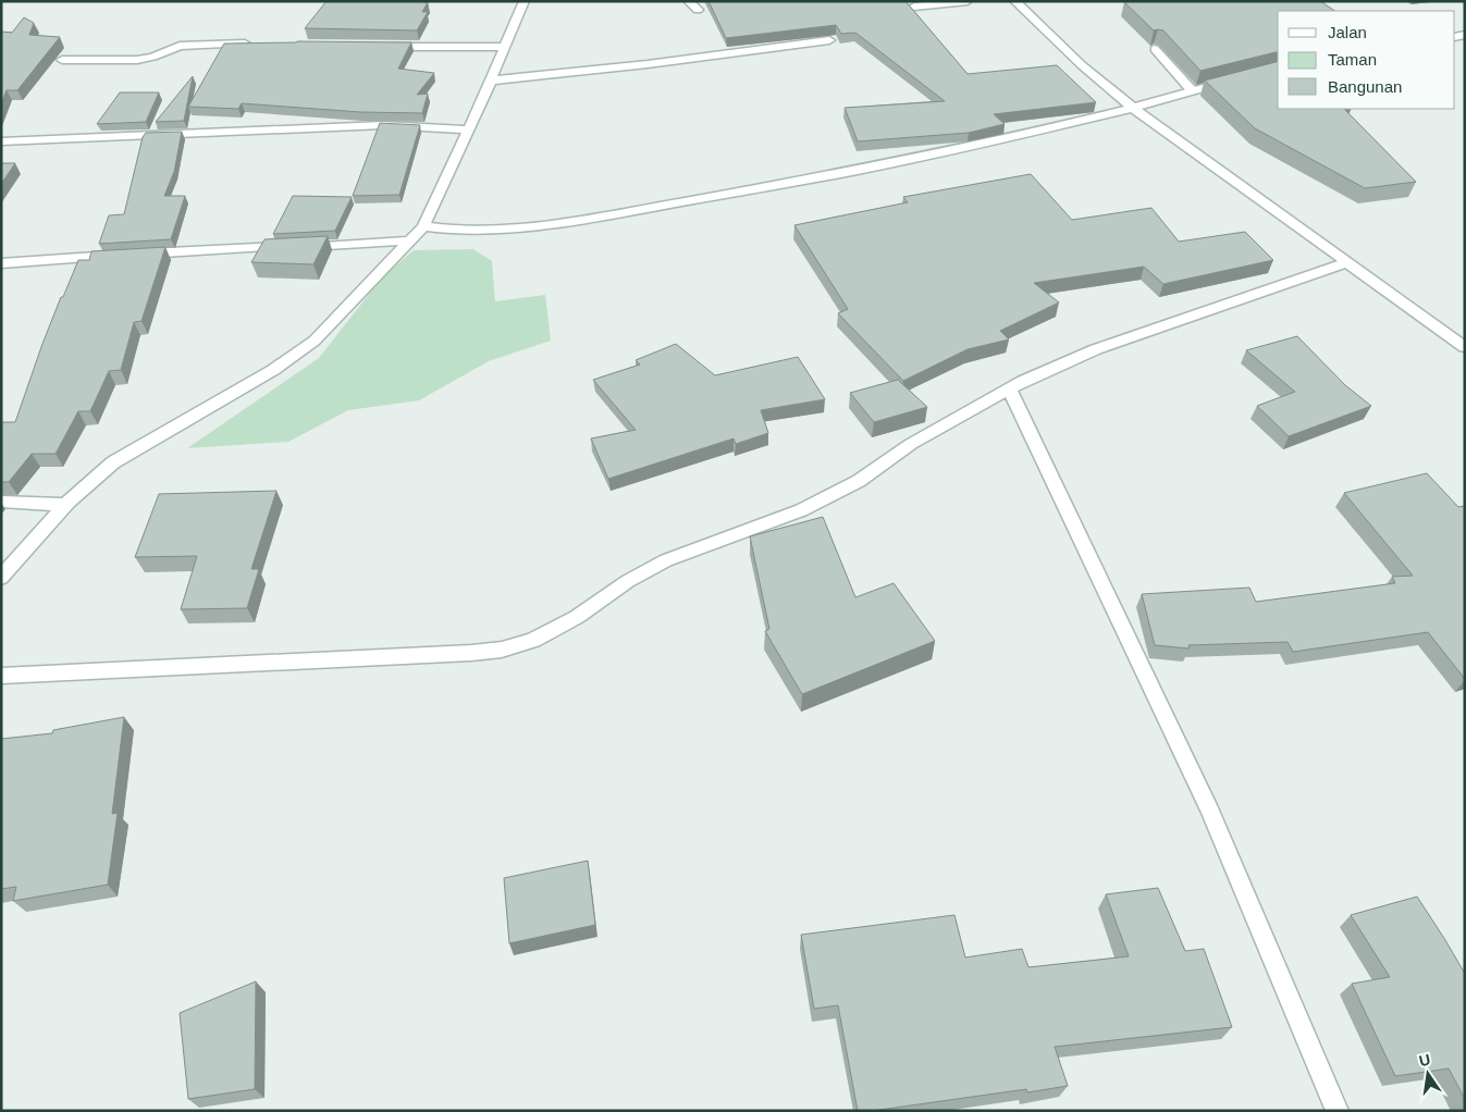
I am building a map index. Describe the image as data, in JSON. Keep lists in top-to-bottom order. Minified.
{"legend":["Jalan","Taman","Bangunan"],"north":"top"}
